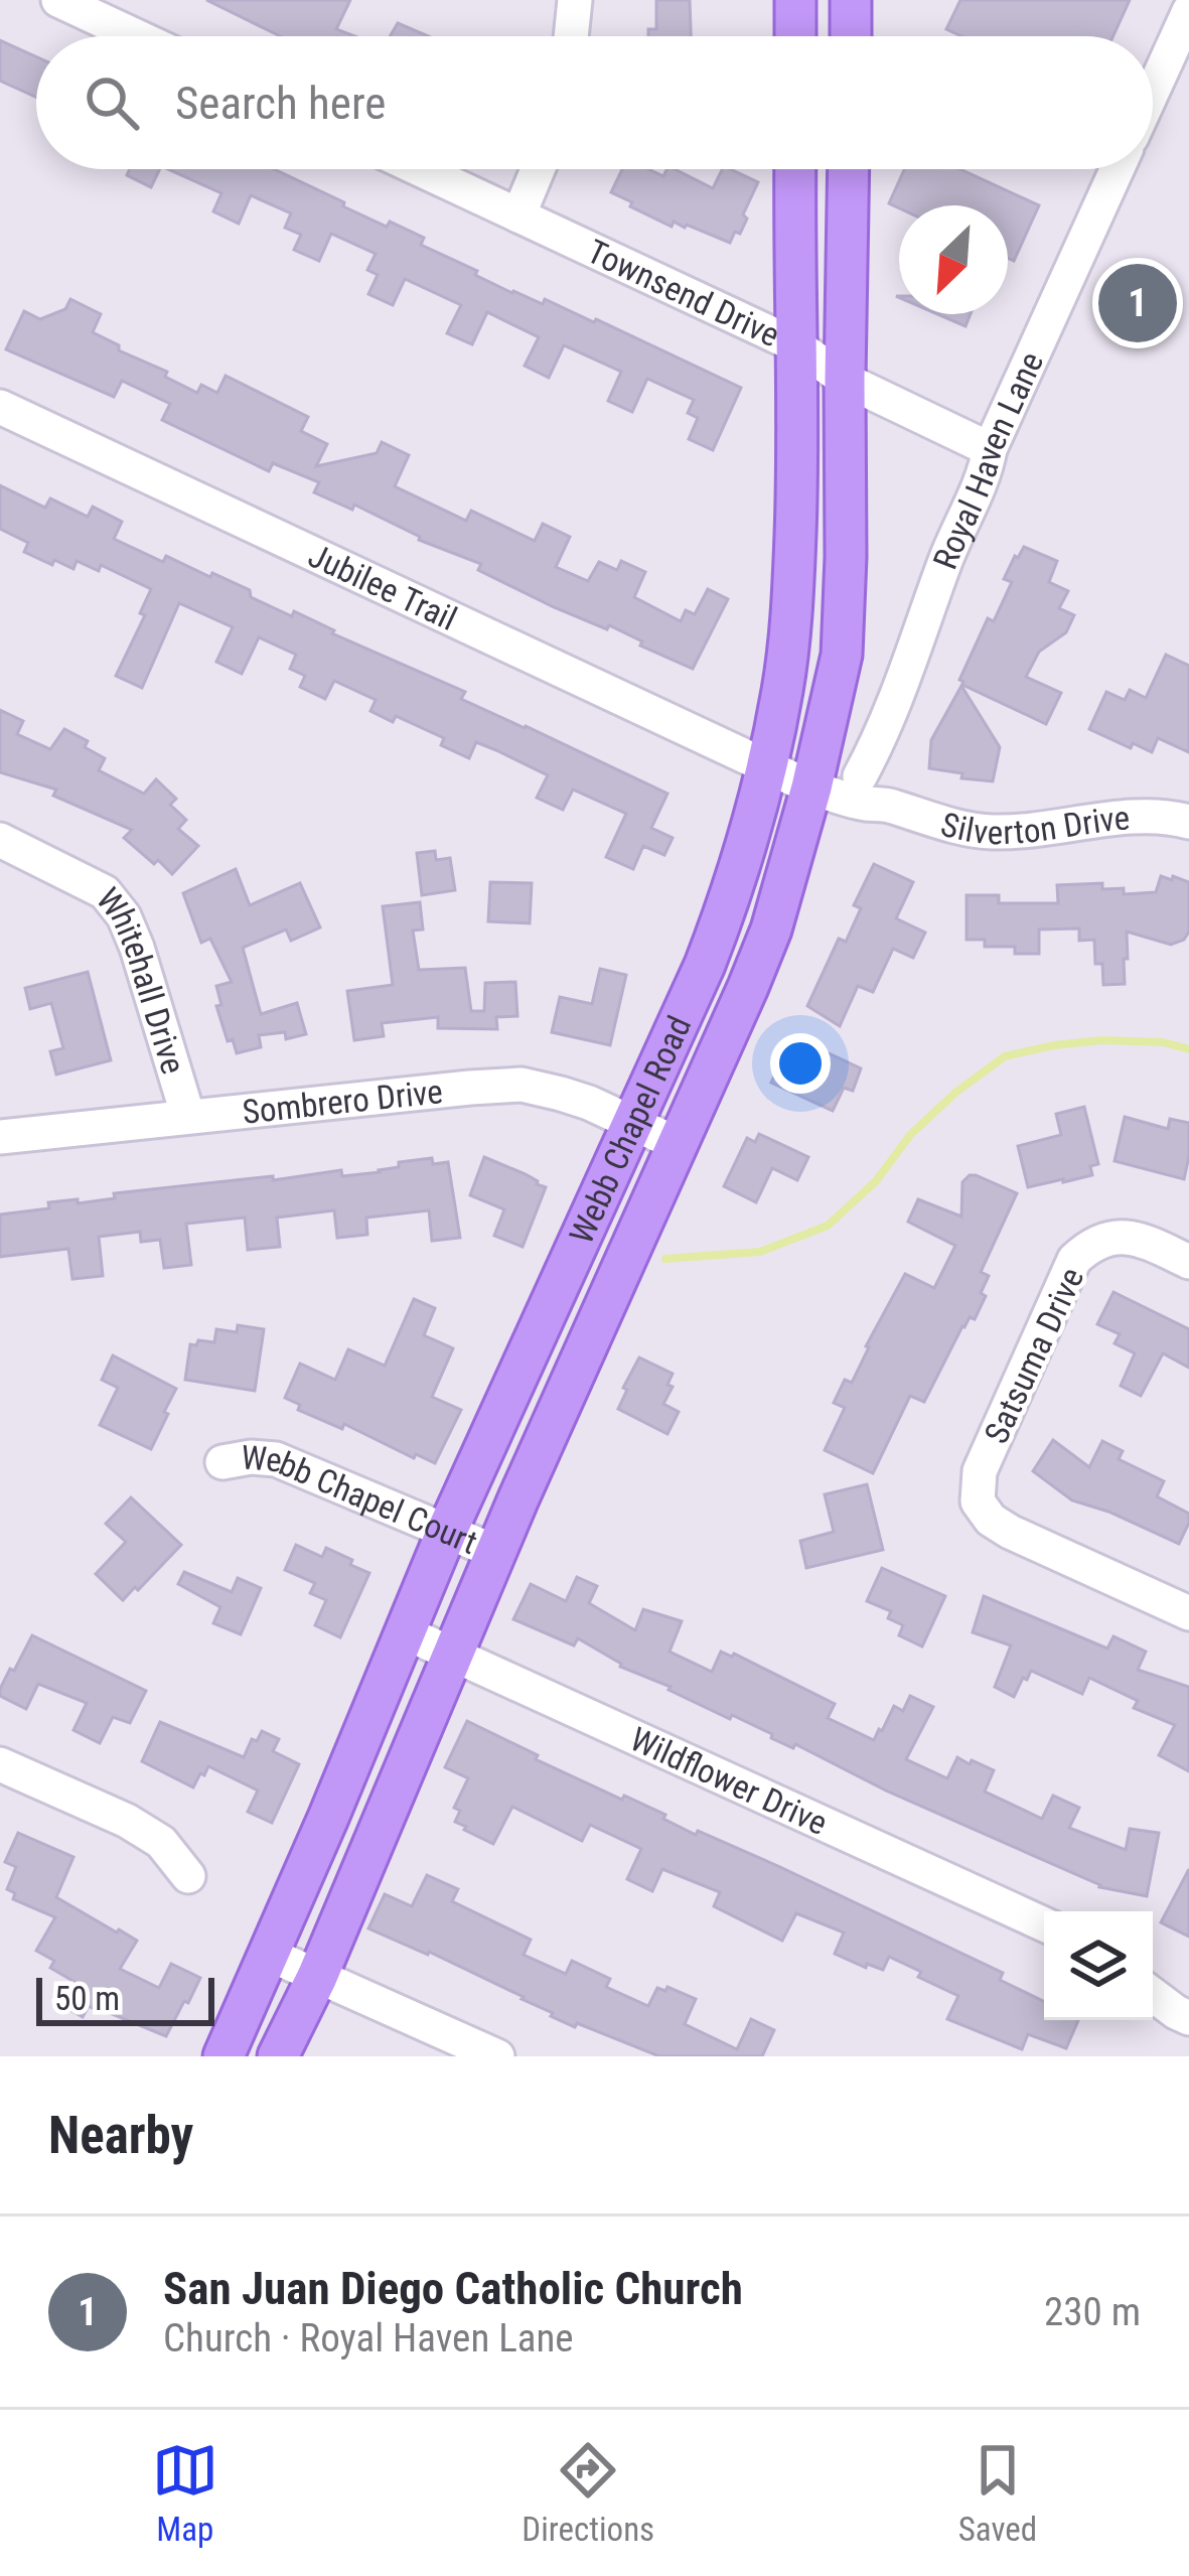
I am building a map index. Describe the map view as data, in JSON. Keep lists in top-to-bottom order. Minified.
{"streets":{"main road":["Webb Chapel Road"],"street":["Townsend Drive","Royal Haven Lane","Jubilee Trail","Silverton Drive","Whitehall Drive","Sombrero Drive","Satsuma Drive","Webb Chapel Court","Wildflower Drive"]},"crossings":[["Townsend Drive","Royal Haven Lane"],["Townsend Drive","Webb Chapel Road"],["Royal Haven Lane","Silverton Drive"],["Jubilee Trail","Silverton Drive"],["Jubilee Trail","Webb Chapel Road"],["Silverton Drive","Webb Chapel Road"],["Whitehall Drive","Sombrero Drive"],["Sombrero Drive","Webb Chapel Road"],["Webb Chapel Road","Webb Chapel Court"],["Webb Chapel Road","Wildflower Drive"]],"scale_bar":"50 m","north":"bottom left","page":{"search":"Search here","pins":"1","scale":"50 m","heading":"Nearby","list":[{"mark":"1","name":"San Juan Diego Catholic Church","note":"Church · Royal Haven Lane","value":"230 m"}],"nav":["Map","Directions","Saved"]}}
